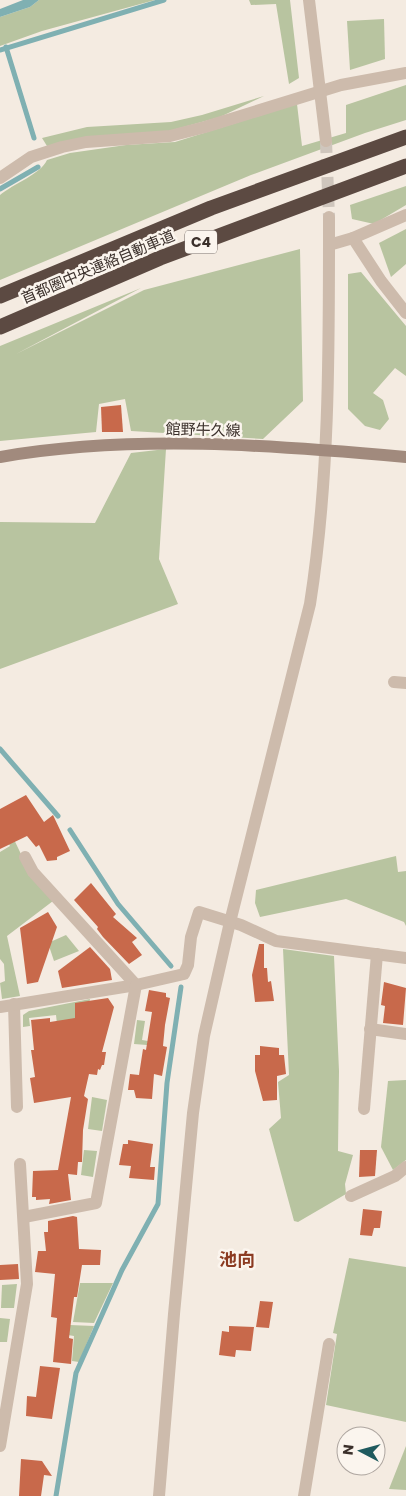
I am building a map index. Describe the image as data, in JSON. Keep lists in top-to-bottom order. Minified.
{"streets":{"highway":["C4","首都圏中央連絡自動車道"],"main road":["館野牛久線"]},"districts":["池向"],"north":"left"}
